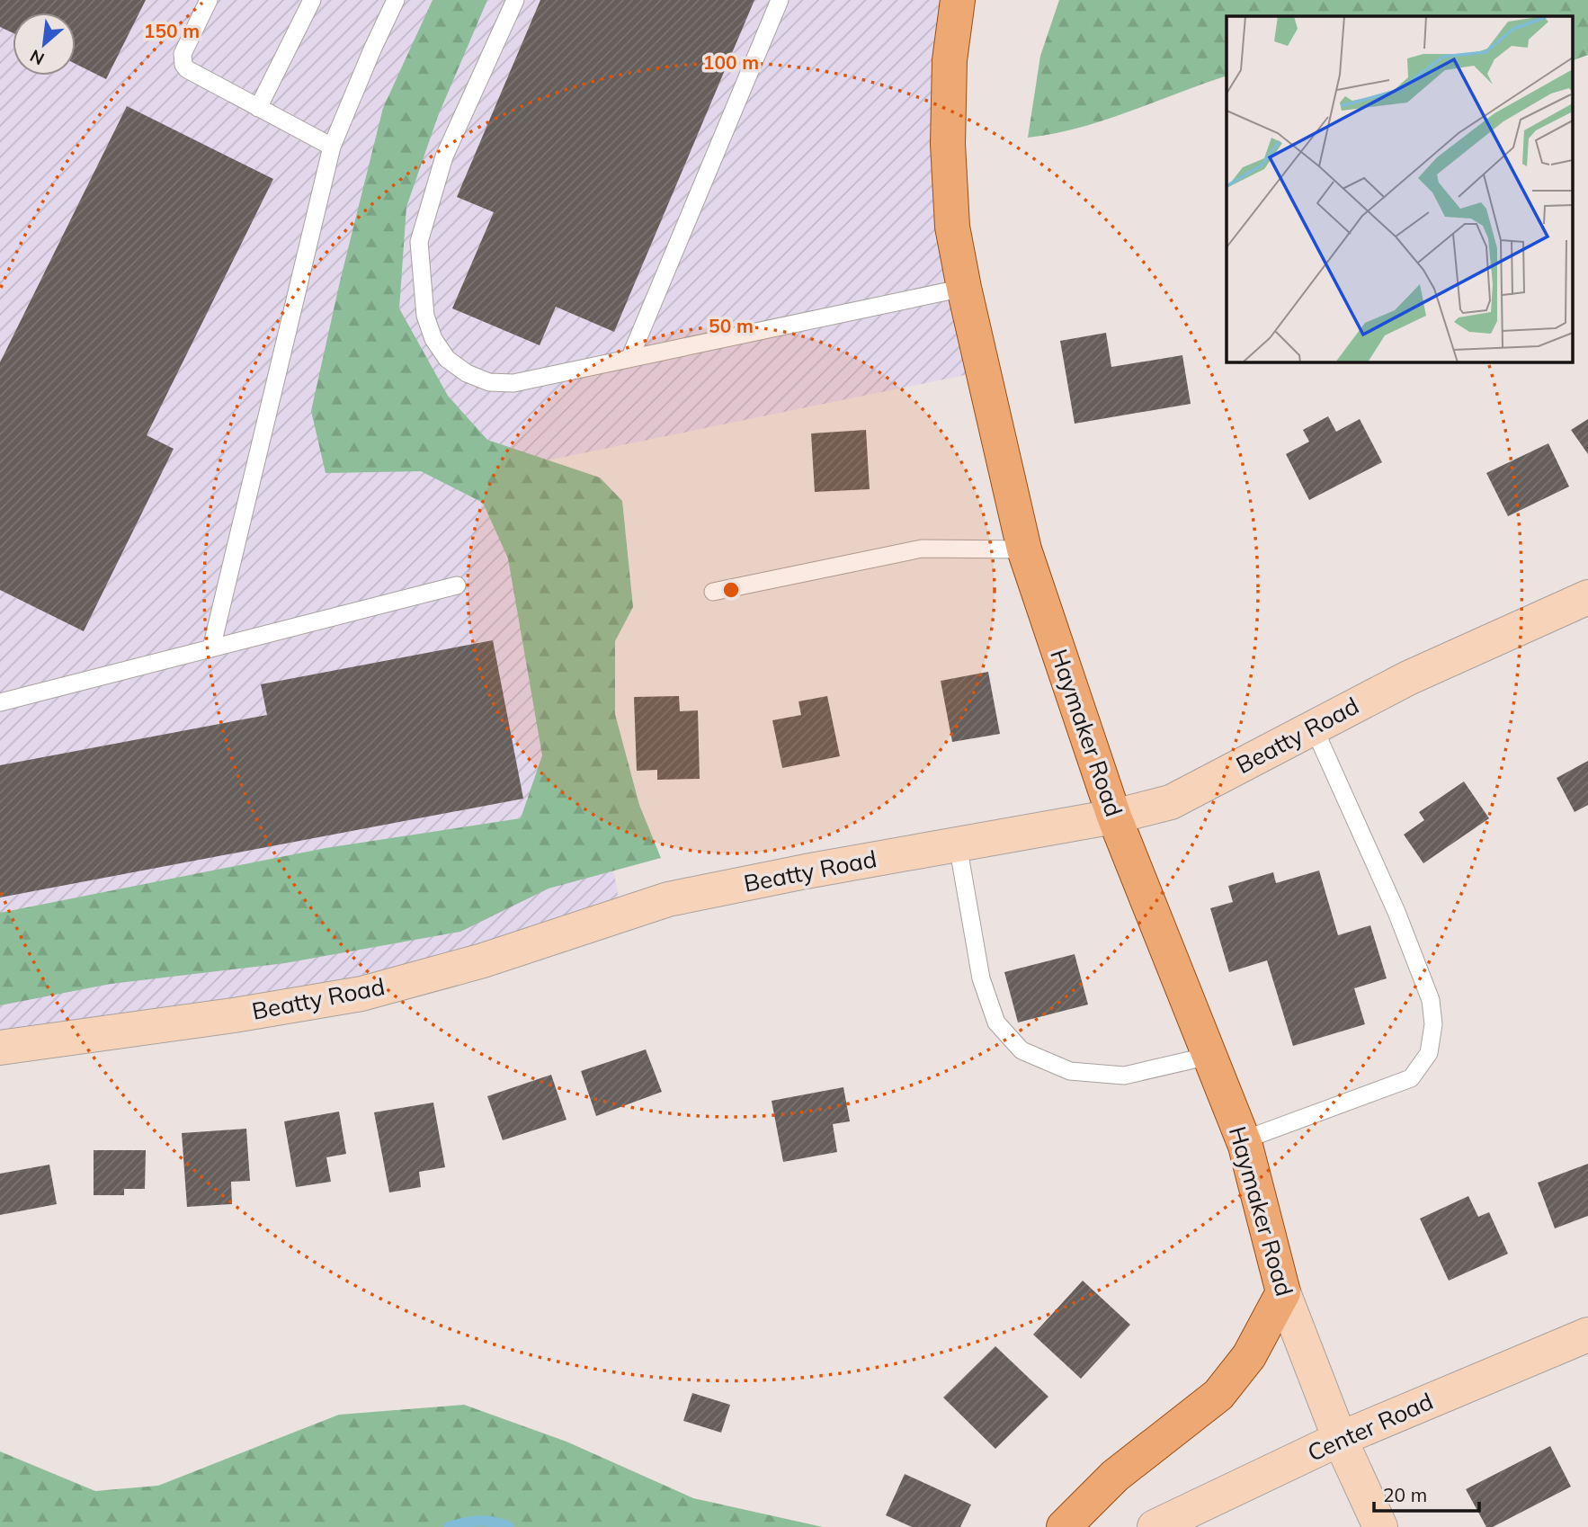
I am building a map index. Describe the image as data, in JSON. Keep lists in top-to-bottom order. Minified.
{"streets":{"main road":["Haymaker Road"],"street":["Beatty Road","Center Road"]},"crossings":[["Haymaker Road","Beatty Road"],["Haymaker Road","Center Road"]],"scale_bar":"20 m","north":"bottom left","rings":["150 m","100 m","50 m"]}
